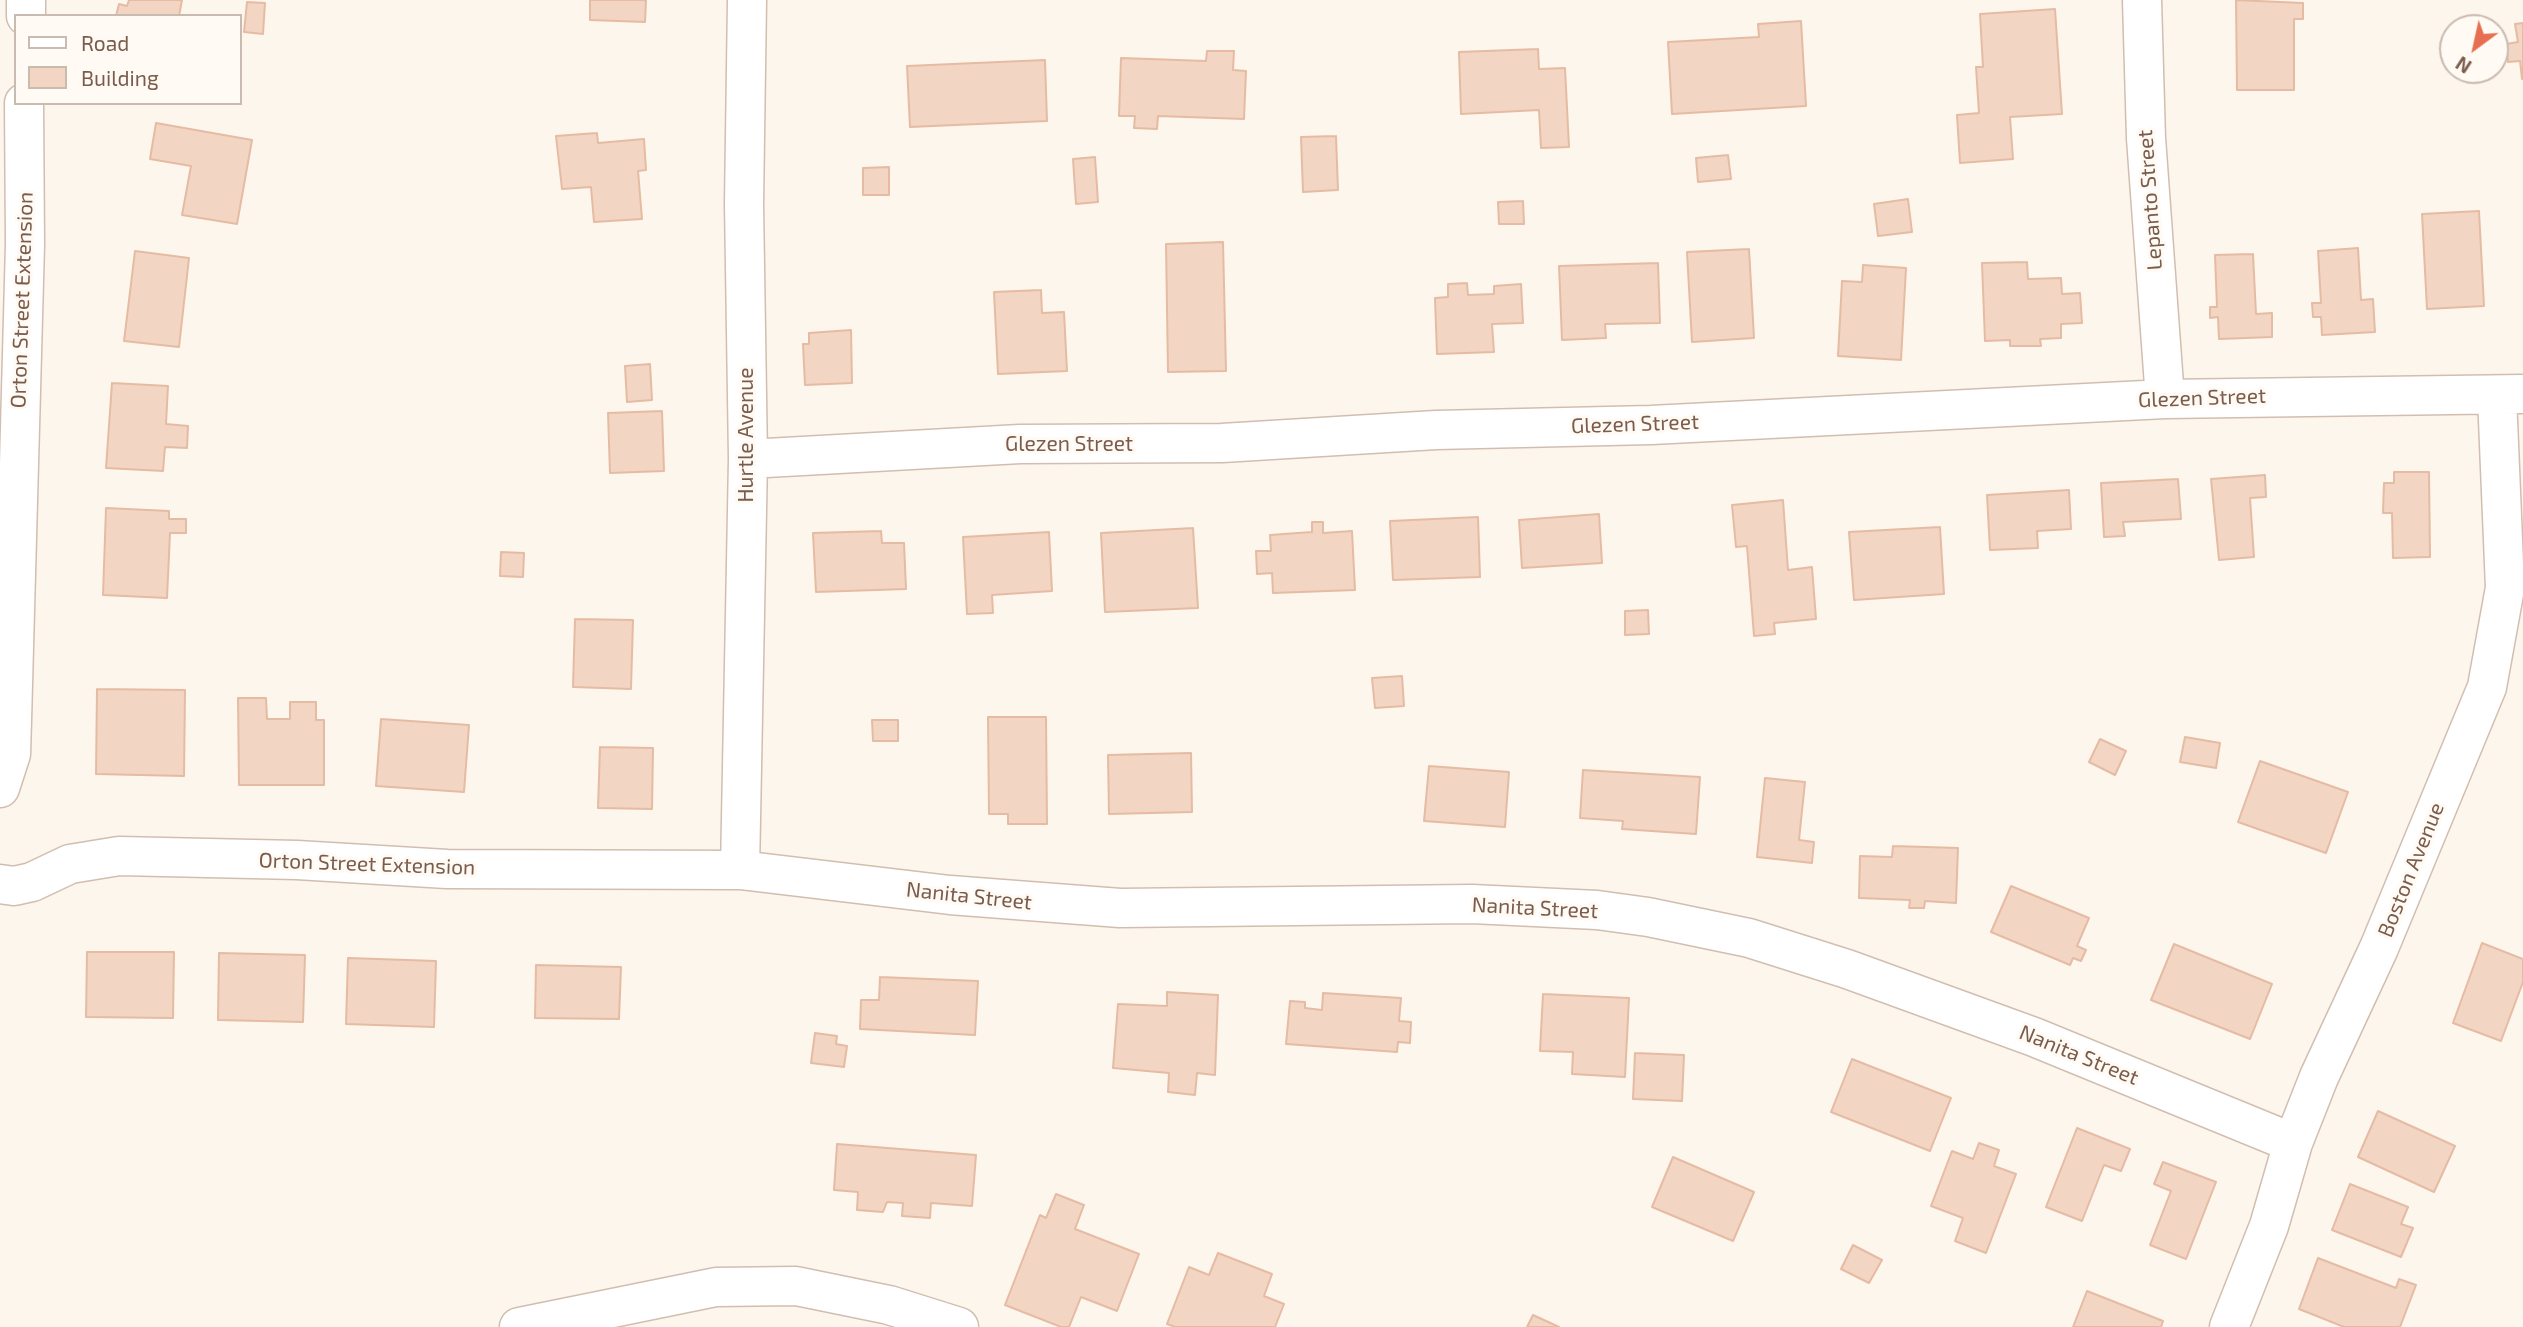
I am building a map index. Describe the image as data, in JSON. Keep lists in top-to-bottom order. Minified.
{"streets":{"street":["Lepanto Street","Orton Street Extension","Glezen Street","Hurtle Avenue","Boston Avenue","Nanita Street"]},"crossings":[["Lepanto Street","Glezen Street"],["Orton Street Extension","Hurtle Avenue"],["Orton Street Extension","Nanita Street"],["Glezen Street","Hurtle Avenue"],["Glezen Street","Boston Avenue"],["Hurtle Avenue","Nanita Street"],["Boston Avenue","Nanita Street"]],"legend":["Road","Building"],"north":"bottom left"}
